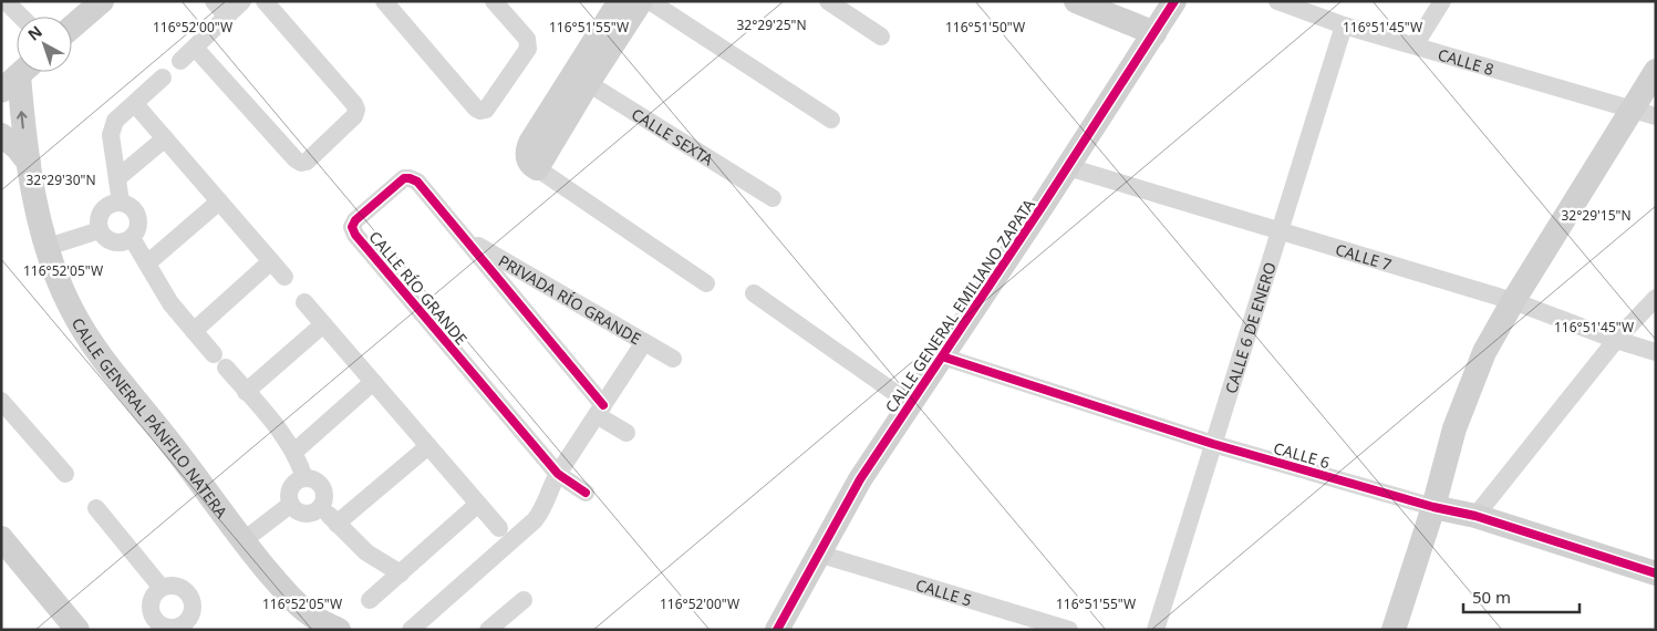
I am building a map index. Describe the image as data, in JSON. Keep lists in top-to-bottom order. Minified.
{"streets":{"street":["CALLE 8","CALLE SEXTA","CALLE 7","CALLE RÍO GRANDE","PRIVADA RÍO GRANDE","CALLE GENERAL EMILIANO ZAPATA","CALLE 6 DE ENERO","CALLE GENERAL PÁNFILO NATERA","CALLE 6","CALLE 5"]},"crossings":[["CALLE 8","CALLE 6 DE ENERO"],["CALLE 7","CALLE GENERAL EMILIANO ZAPATA"],["CALLE 7","CALLE 6 DE ENERO"],["CALLE RÍO GRANDE","PRIVADA RÍO GRANDE"],["CALLE GENERAL EMILIANO ZAPATA","CALLE 6"],["CALLE GENERAL EMILIANO ZAPATA","CALLE 5"],["CALLE 6 DE ENERO","CALLE 6"]],"scale_bar":"50 m","north":"top left","coordinates":["32°29'25\"N","116°52'00\"W","116°51'55\"W","116°51'50\"W","116°51'45\"W","32°29'30\"N","32°29'15\"N","116°52'05\"W"]}
